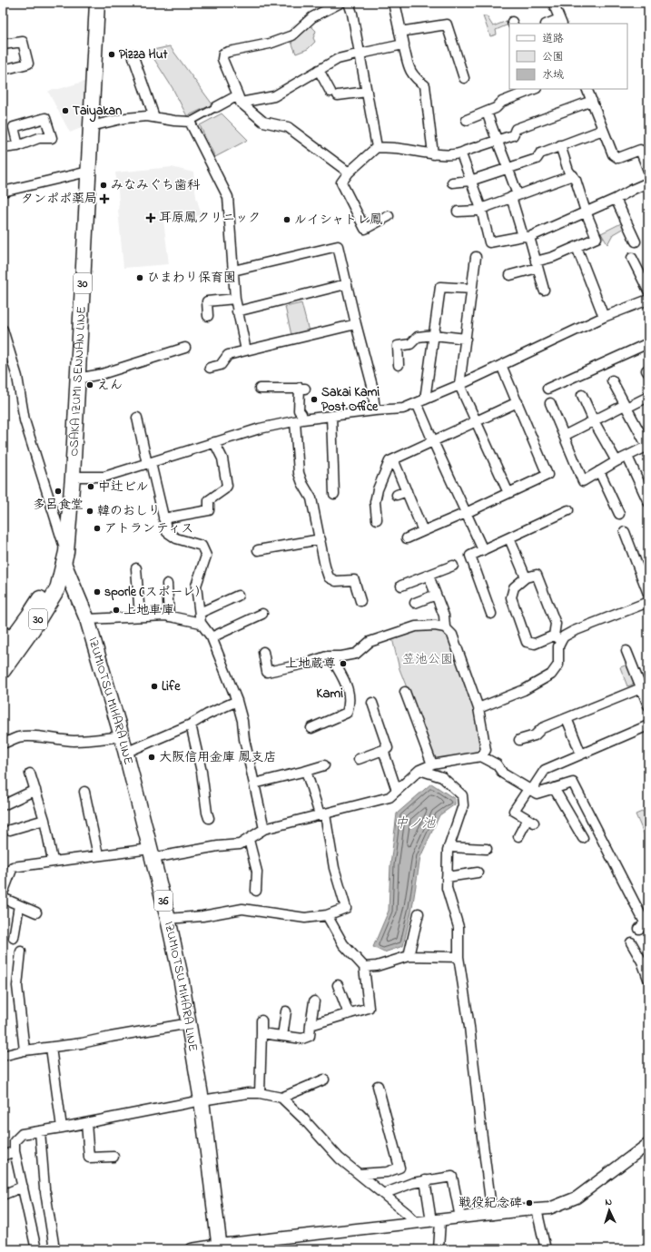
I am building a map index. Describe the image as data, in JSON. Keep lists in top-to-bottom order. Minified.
{"streets":{"main road":["30","OSAKA IZUMI SENNAN LINE","IZUMIOTSU MIHARA LINE","36"]},"crossings":[["30","OSAKA IZUMI SENNAN LINE"],["30","IZUMIOTSU MIHARA LINE"],["OSAKA IZUMI SENNAN LINE","IZUMIOTSU MIHARA LINE"]],"districts":["Kami"],"water":["中ノ池"],"parks":["笠池公園"],"places":{"other":["Pizza Hut","Taiyakan","みなみぐち歯科","ルイシャトレ鳳","ひまわり保育園","えん","Sakai Kami Post Office","中辻ビル","多呂食堂","韓のおしり","アトランティス","sporle (スポーレ）","上地車庫","上地蔵尊","Life","大阪信用金庫 鳳支店","戦役紀念碑"],"health":["タンポポ薬局","耳原鳳クリニック"]},"legend":["道路","公園","水域"],"north":"top"}
